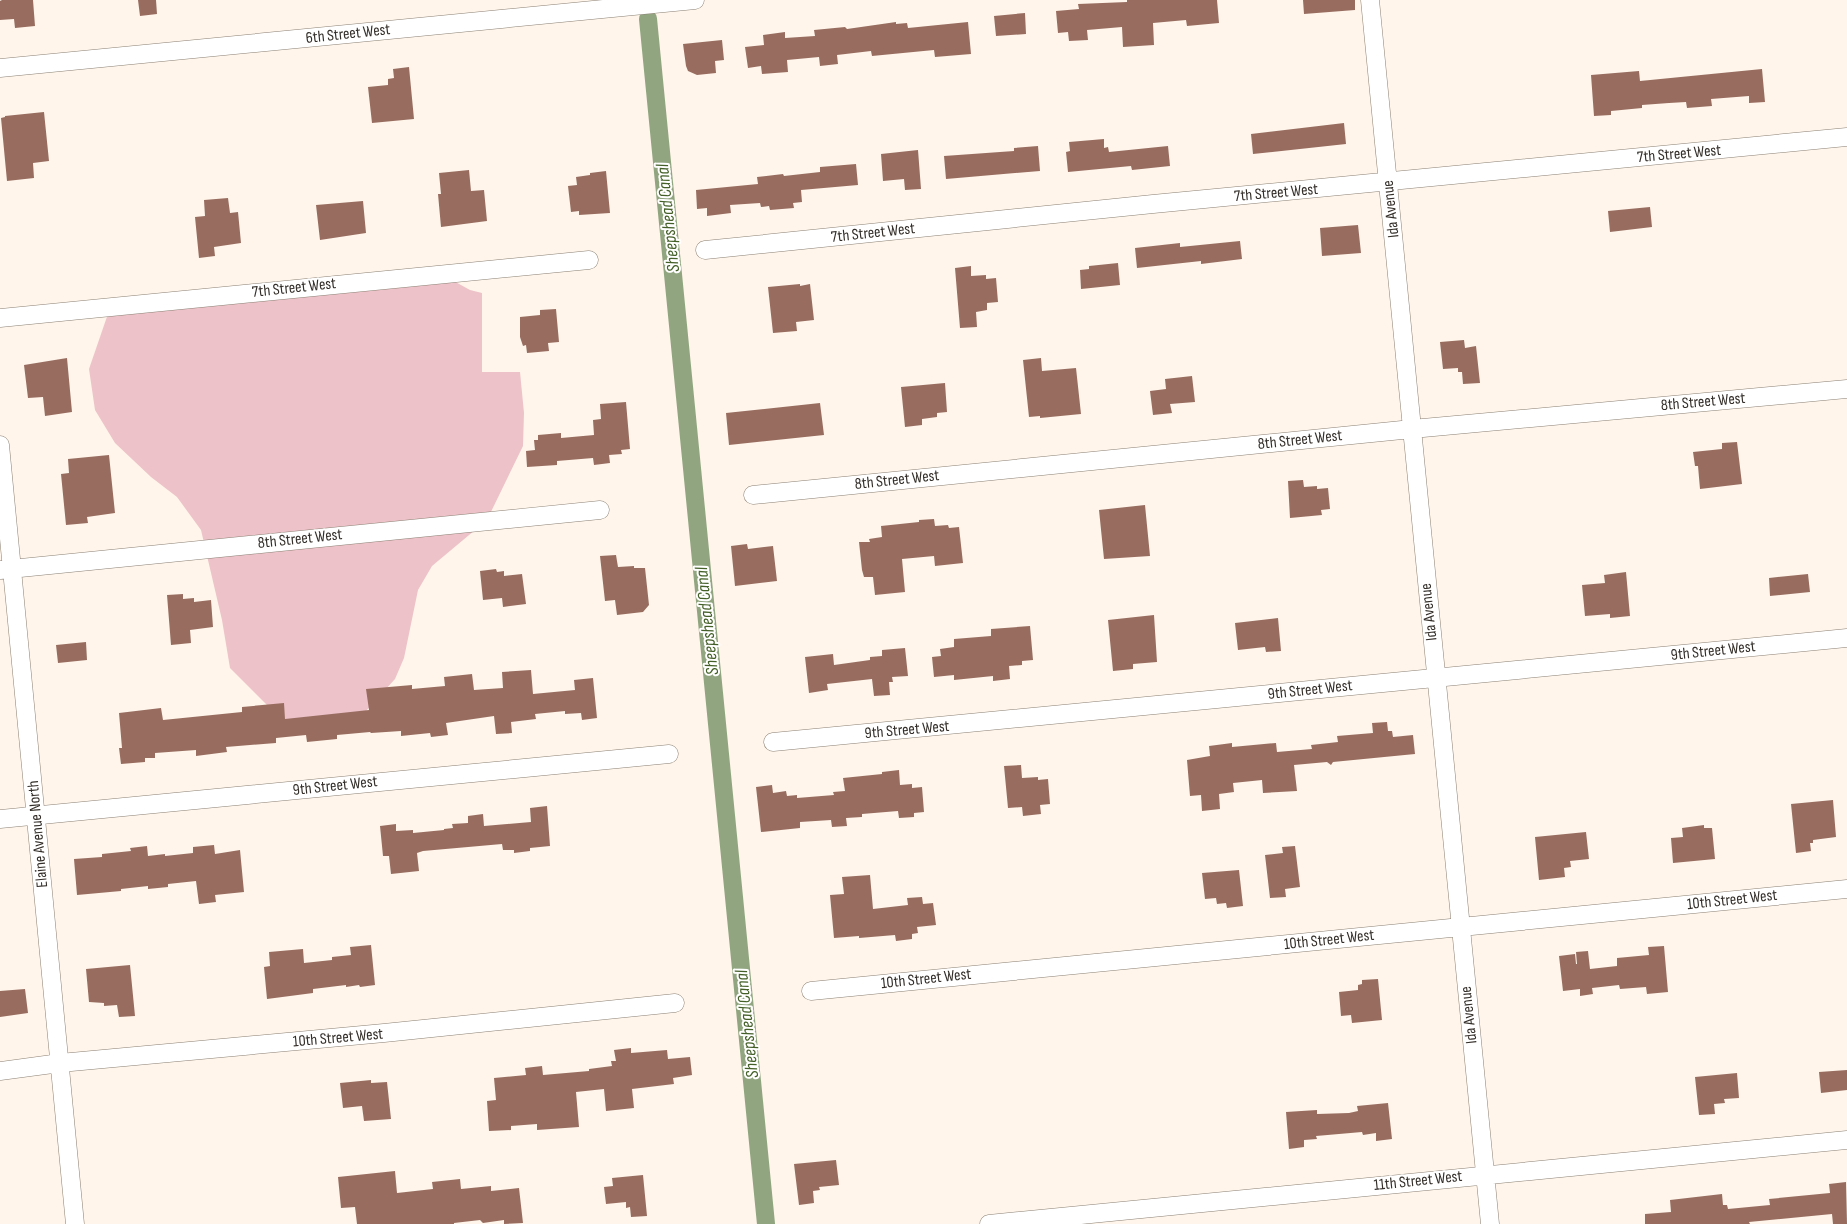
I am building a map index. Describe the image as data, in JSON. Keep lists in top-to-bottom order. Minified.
{"streets":{"street":["6th Street West","7th Street West","Ida Avenue","8th Street West","9th Street West","Elaine Avenue North","10th Street West","11th Street West"]},"crossings":[["7th Street West","Ida Avenue"],["Ida Avenue","8th Street West"],["Ida Avenue","9th Street West"],["Ida Avenue","10th Street West"],["Ida Avenue","11th Street West"],["8th Street West","Elaine Avenue North"],["9th Street West","Elaine Avenue North"],["Elaine Avenue North","10th Street West"]],"water":["Sheepshead Canal"]}
